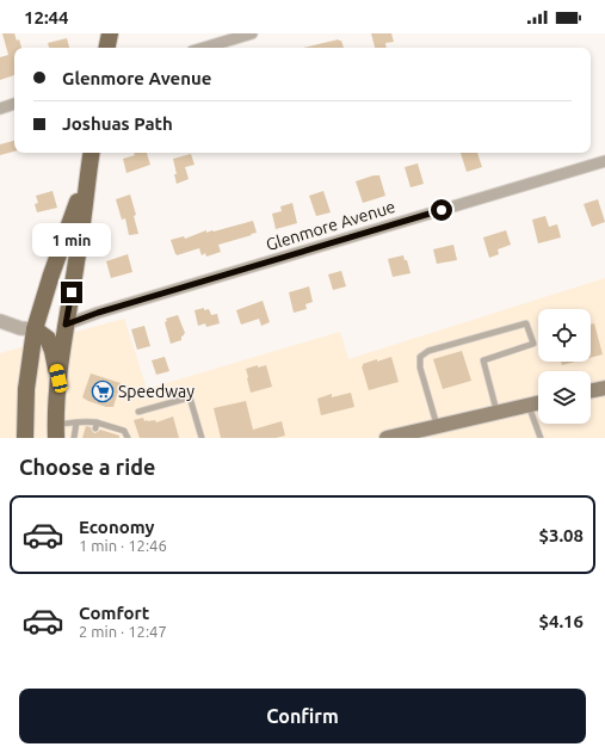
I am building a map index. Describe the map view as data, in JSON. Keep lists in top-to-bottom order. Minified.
{"streets":{"street":["Glenmore Avenue"]},"places":{"supermarket":["Speedway"]},"page":{"status":"12:44","banner":["Glenmore Avenue","Joshuas Path"],"bubble":"1 min","heading":"Choose a ride","list":[{"name":"Economy","note":"1 min · 12:46","value":"$3.08"},{"name":"Comfort","note":"2 min · 12:47","value":"$4.16"}],"buttons":"Confirm"}}
